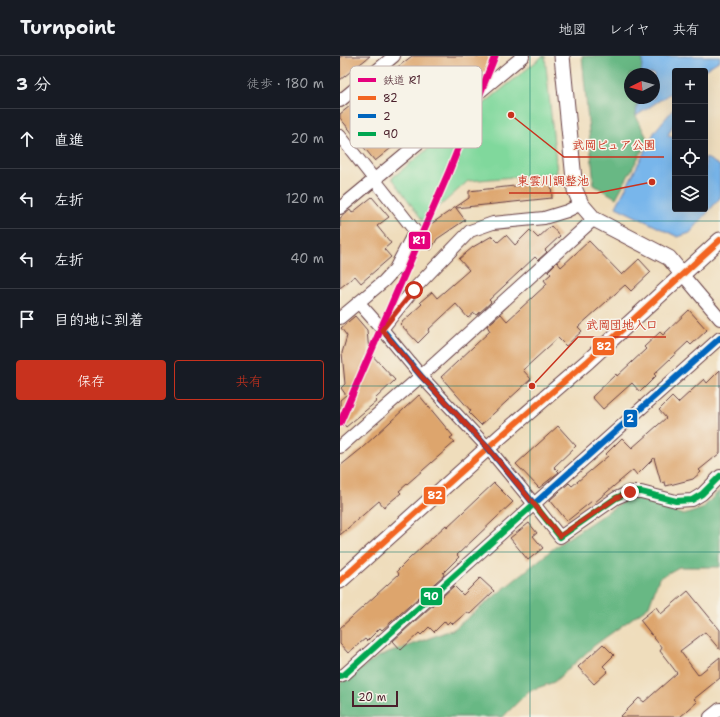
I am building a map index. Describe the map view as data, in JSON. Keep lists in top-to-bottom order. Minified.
{"places":["武岡ピュア公園","東雲川調整池","武岡団地入口"],"lines":["rail line R1","transit line 82","transit line 2","transit line 90"],"legend":["鉄道 R1","82","2","90"],"scale_bar":"20 m","north":"left","page":{"header":"Turnpoint","nav":["地図","レイヤ","共有"],"heading":["3 分","徒歩 · 180 m"],"map_buttons":["+","−"],"list":[["直進","20 m"],["左折","120 m"],["左折","40 m"],"目的地に到着"],"buttons":["保存","共有"],"scale":"20 m"}}
